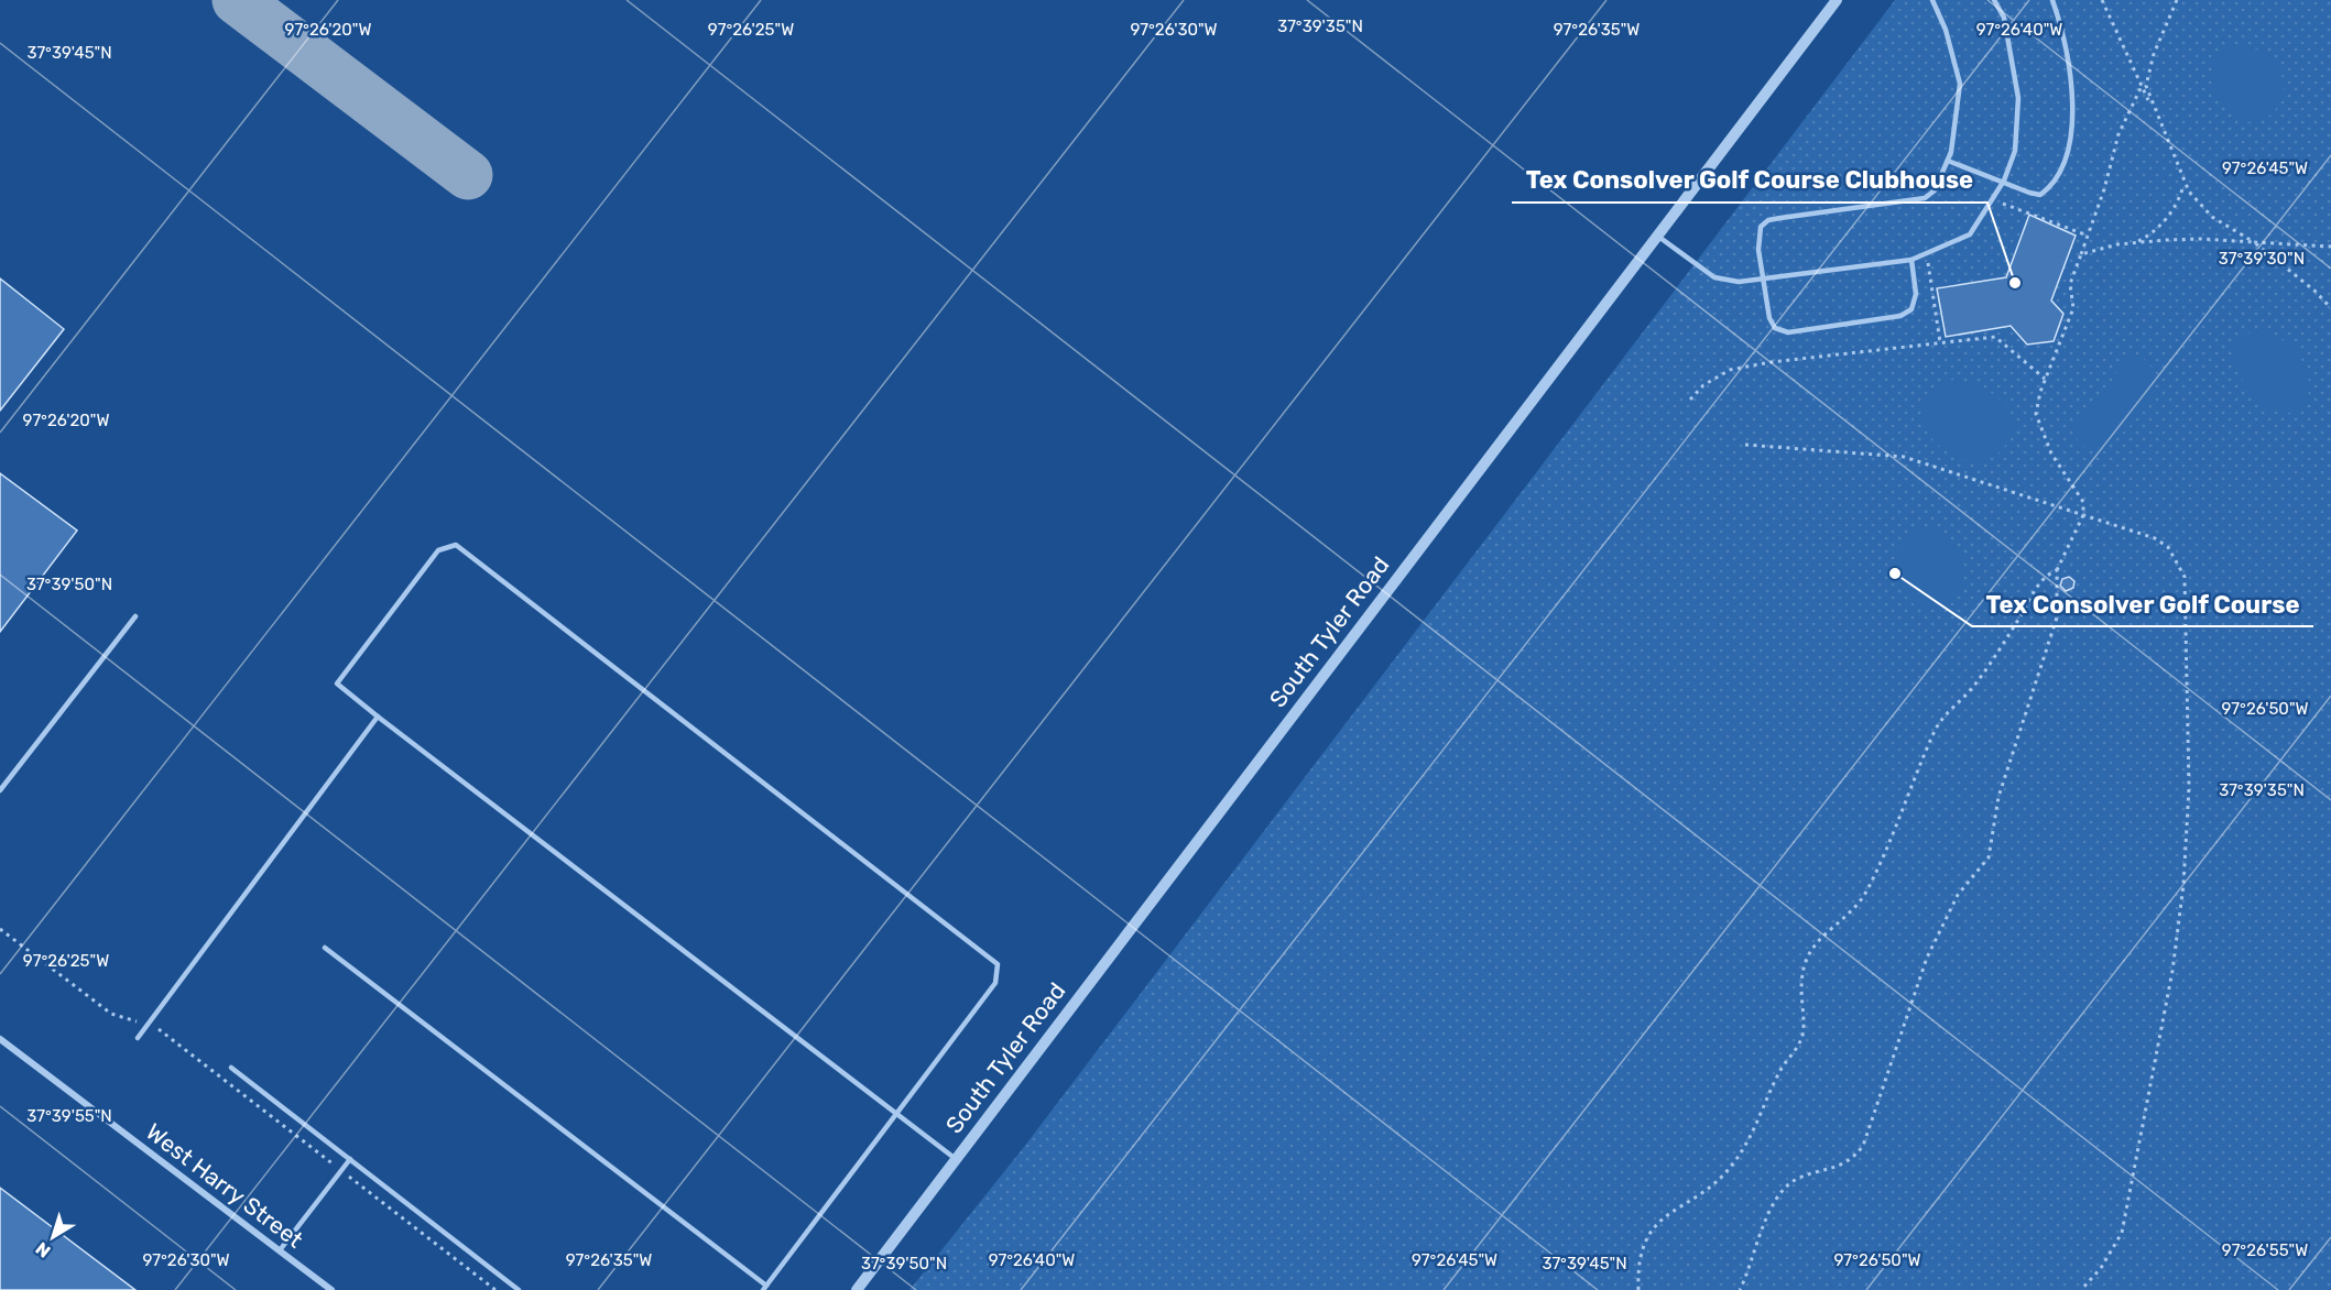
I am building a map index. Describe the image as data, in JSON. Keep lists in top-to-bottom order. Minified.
{"streets":{"street":["South Tyler Road","West Harry Street"]},"places":["Tex Consolver Golf Course Clubhouse","Tex Consolver Golf Course"],"north":"bottom left","coordinates":["37°39'35\"N","97°26'20\"W","97°26'25\"W","97°26'30\"W","97°26'35\"W","97°26'40\"W","37°39'45\"N","97°26'45\"W","37°39'30\"N","37°39'50\"N","97°26'50\"W","37°39'55\"N","97°26'55\"W"]}
